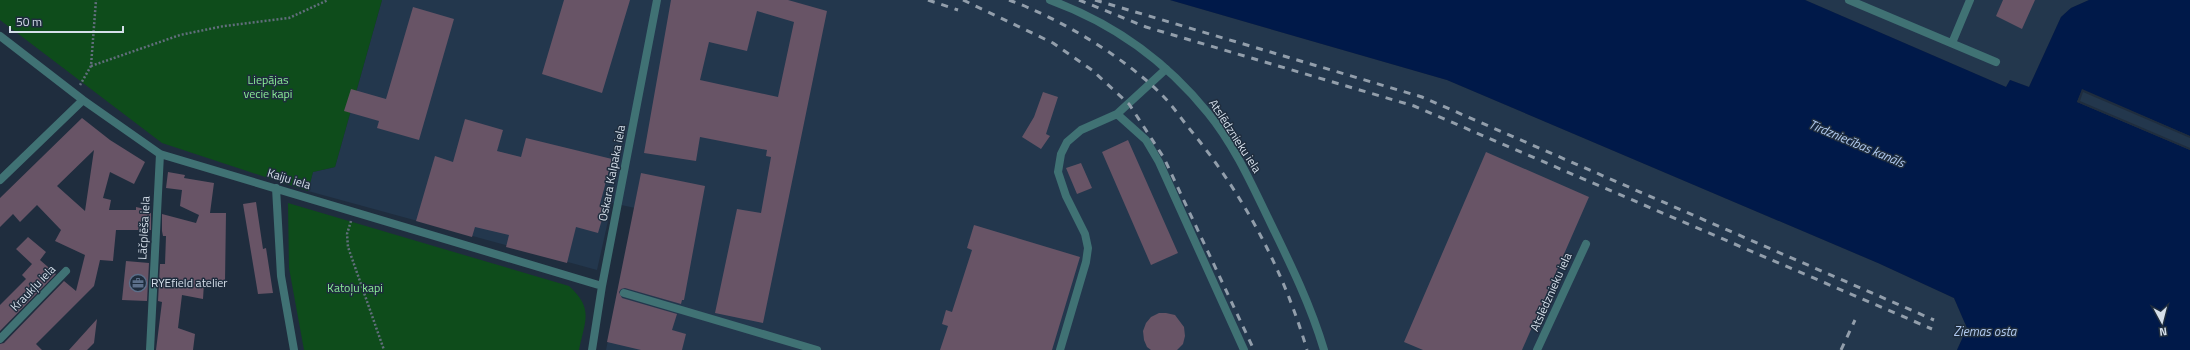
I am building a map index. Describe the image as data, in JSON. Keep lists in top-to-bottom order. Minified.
{"streets":{"street":["Atslēdznieku iela","Oskara Kalpaka iela","Kaiju iela","Lāčplēša iela","Kraukļu iela"]},"crossings":[["Oskara Kalpaka iela","Kaiju iela"],["Kaiju iela","Lāčplēša iela"]],"water":["Tirdzniecības kanāls","Ziemas osta"],"parks":["Liepājas vecie kapi","Katoļu kapi"],"places":{"office":["RYEfield atelier"]},"scale_bar":"50 m","north":"bottom"}
